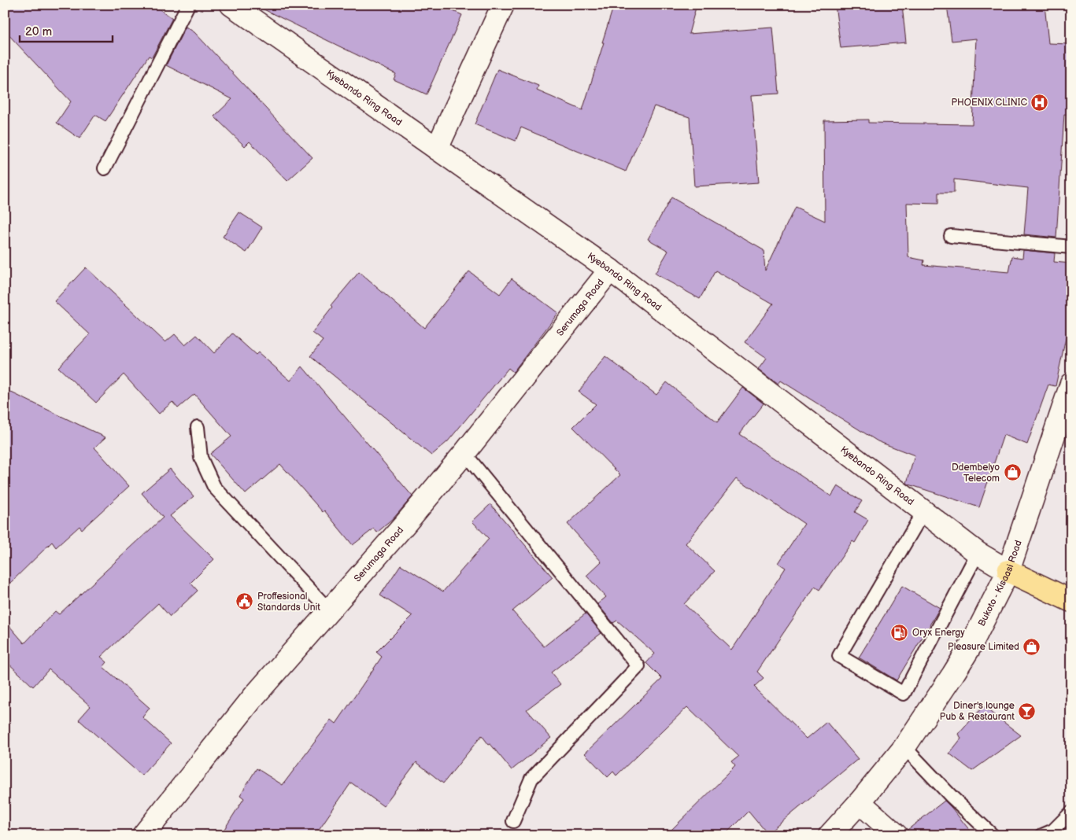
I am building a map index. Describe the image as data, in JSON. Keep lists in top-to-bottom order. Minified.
{"streets":{"street":["Kyebando Ring Road","Serumaga Road","Bukoto - Kisaasi Road"]},"crossings":[["Kyebando Ring Road","Serumaga Road"],["Kyebando Ring Road","Bukoto - Kisaasi Road"]],"places":{"hospital":["PHOENIX CLINIC"],"shop":["Ddembelyo Telecom","Pleasure Limited"],"public building":["Proffesional Standards Unit"],"fuel station":["Oryx Energy"],"bar":["Diner's lounge Pub & Restaurant"]},"scale_bar":"20 m"}
